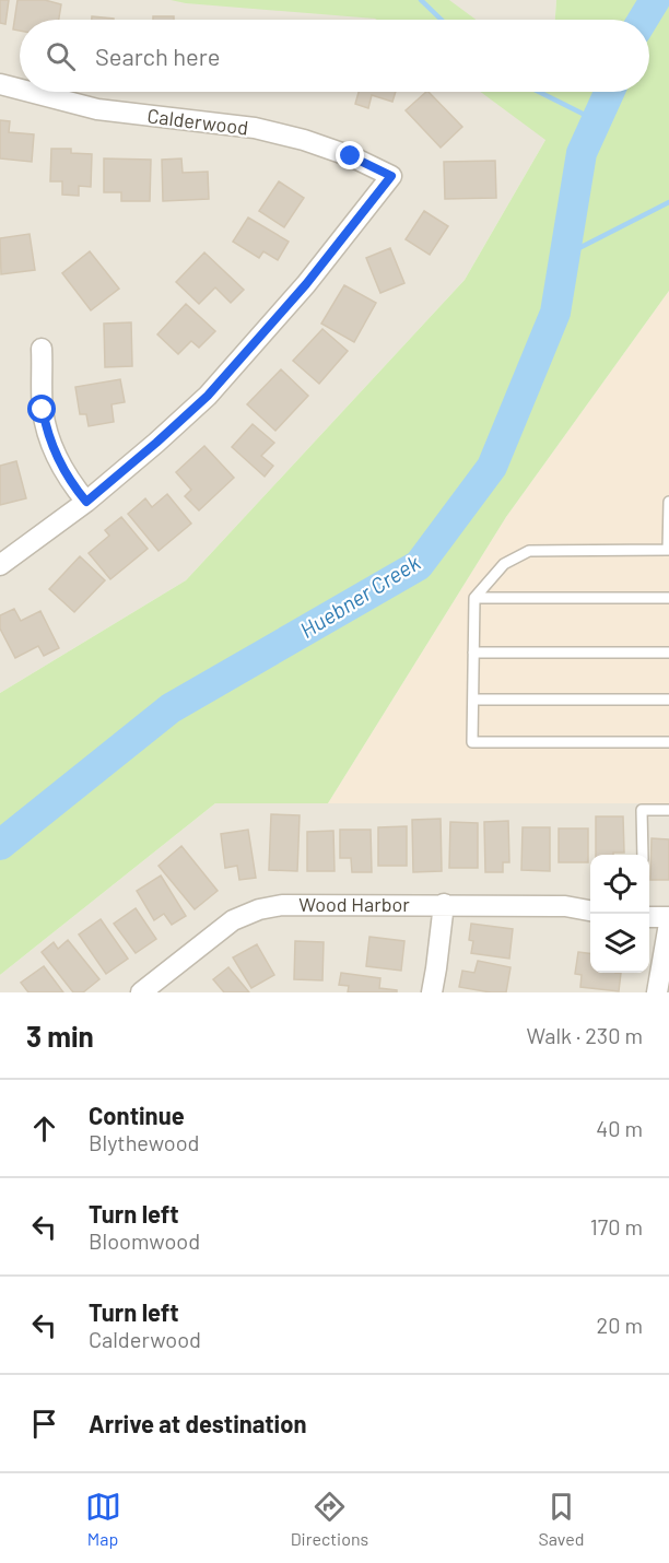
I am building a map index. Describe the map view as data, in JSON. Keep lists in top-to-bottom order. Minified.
{"streets":{"street":["Calderwood","Wood Harbor"]},"water":["Huebner Creek"],"page":{"search":"Search here","heading":["3 min","Walk · 230 m"],"list":[["Continue","Blythewood","40 m"],["Turn left","Bloomwood","170 m"],["Turn left","Calderwood","20 m"],"Arrive at destination"],"nav":["Map","Directions","Saved"]}}
